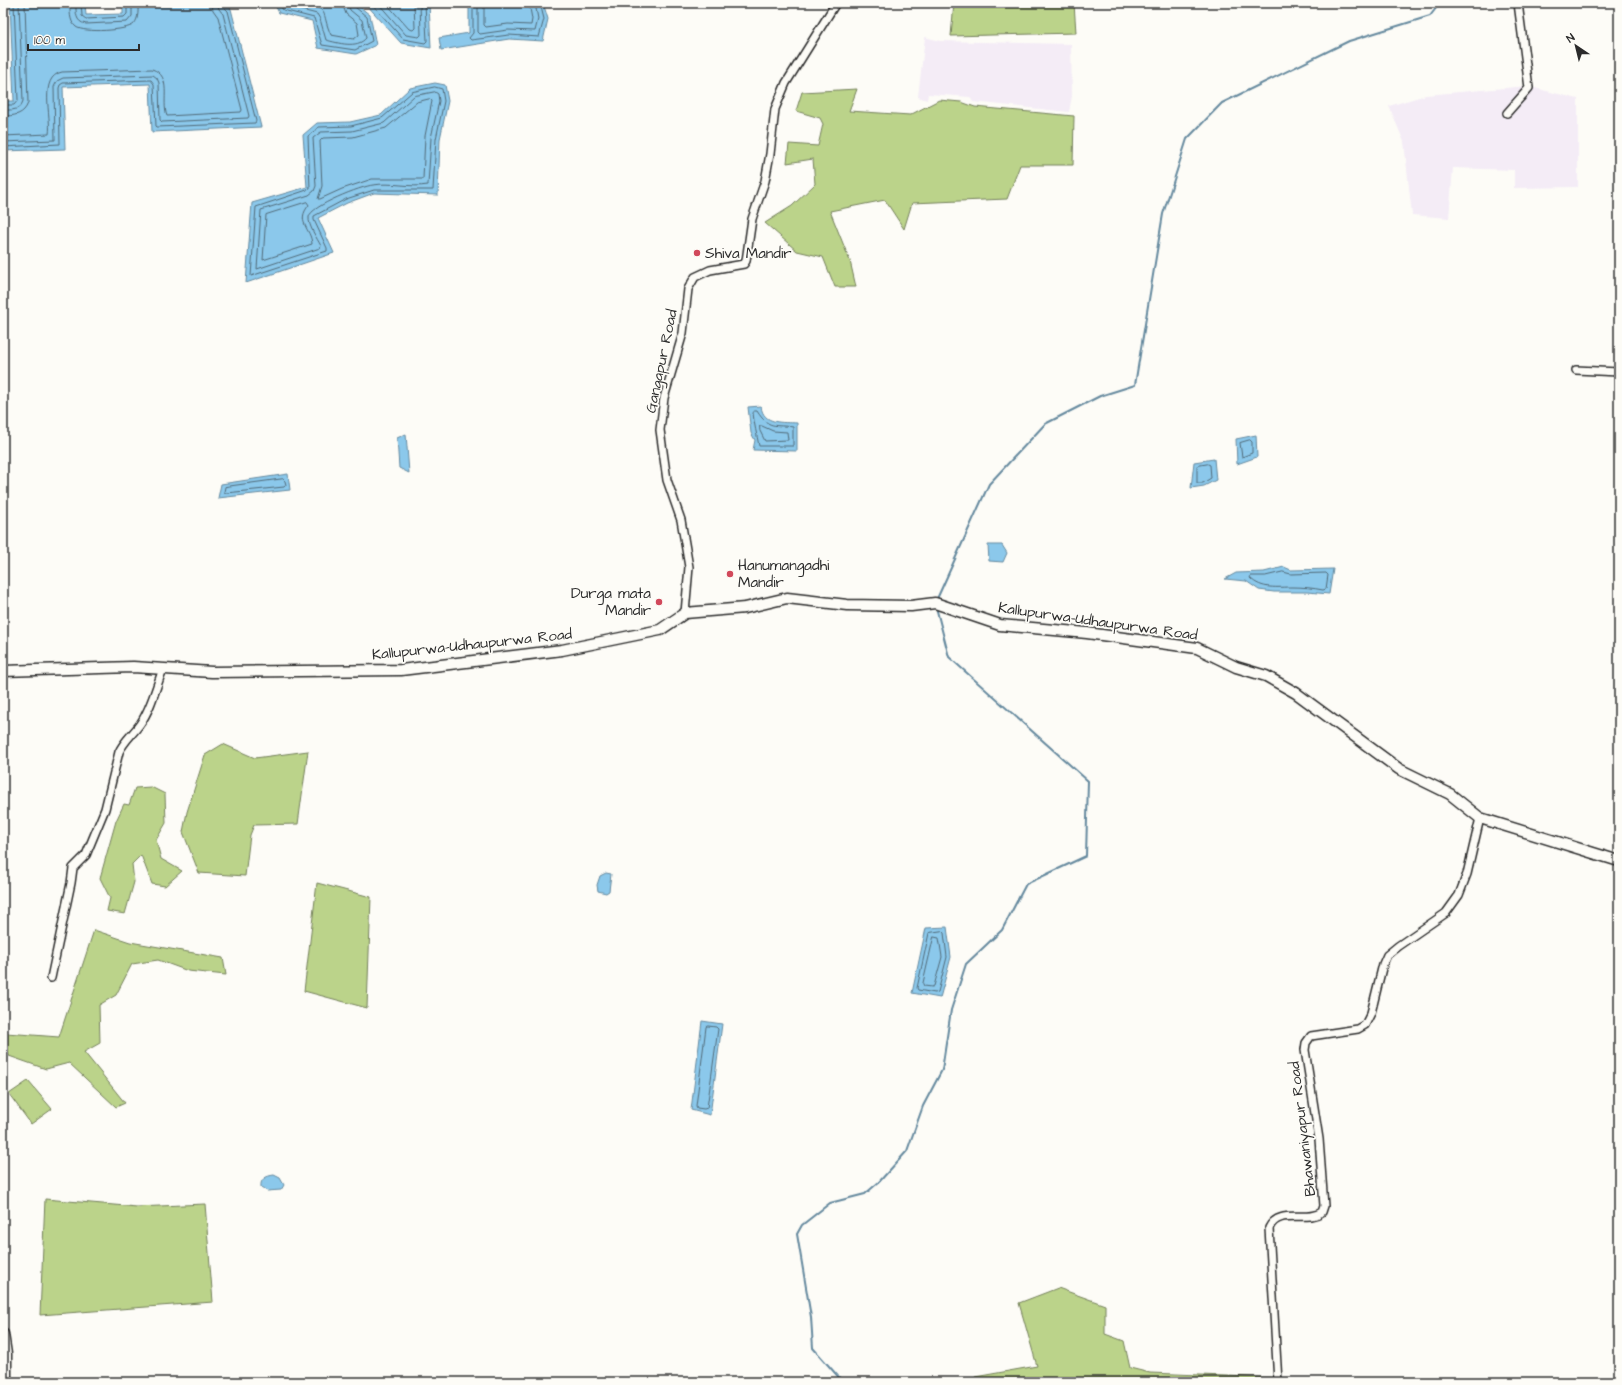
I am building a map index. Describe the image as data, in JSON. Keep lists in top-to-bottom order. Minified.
{"streets":{"street":["Gangapur Road","Kallupurwa-Udhaupurwa Road","Bhawaniyapur Road"]},"crossings":[["Gangapur Road","Kallupurwa-Udhaupurwa Road"],["Kallupurwa-Udhaupurwa Road","Bhawaniyapur Road"]],"places":["Shiva Mandir","Hanumangadhi Mandir","Durga mata Mandir"],"scale_bar":"100 m","north":"top left"}
